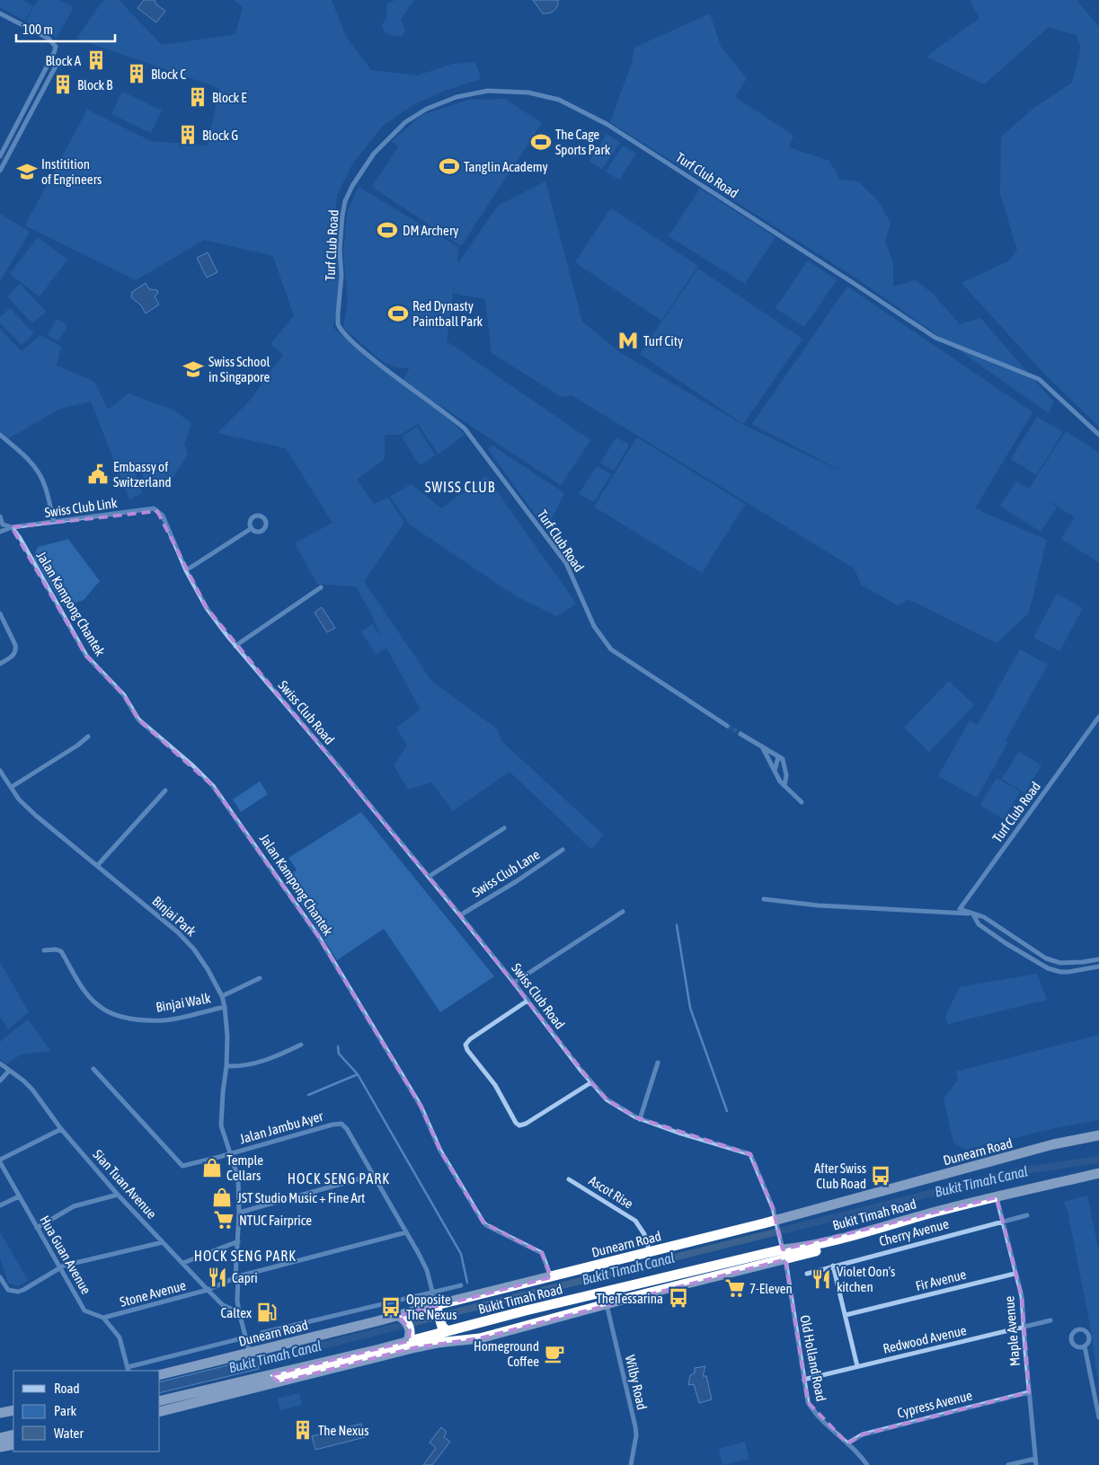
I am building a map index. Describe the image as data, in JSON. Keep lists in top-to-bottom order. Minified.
{"streets":{"highway":["Dunearn Road","Bukit Timah Road"],"street":["Turf Club Road","Swiss Club Link","Jalan Kampong Chantek","Swiss Club Road","Swiss Club Lane","Binjai Park","Binjai Walk","Jalan Jambu Ayer","Sian Tuan Avenue","Ascot Rise","Cherry Avenue","Hua Guan Avenue","Fir Avenue","Stone Avenue","Maple Avenue","Redwood Avenue","Old Holland Road","Wilby Road","Cypress Avenue"]},"crossings":[["Swiss Club Link","Jalan Kampong Chantek"],["Swiss Club Link","Swiss Club Road"],["Jalan Kampong Chantek","Dunearn Road"],["Swiss Club Road","Swiss Club Lane"],["Swiss Club Road","Dunearn Road"],["Swiss Club Road","Old Holland Road"],["Binjai Park","Binjai Walk"],["Binjai Park","Jalan Jambu Ayer"],["Binjai Park","Dunearn Road"],["Binjai Park","Sian Tuan Avenue"],["Binjai Park","Stone Avenue"],["Jalan Jambu Ayer","Dunearn Road"],["Jalan Jambu Ayer","Stone Avenue"],["Dunearn Road","Ascot Rise"],["Dunearn Road","Hua Guan Avenue"],["Dunearn Road","Old Holland Road"],["Sian Tuan Avenue","Hua Guan Avenue"],["Sian Tuan Avenue","Stone Avenue"],["Bukit Timah Road","Maple Avenue"],["Bukit Timah Road","Old Holland Road"],["Cherry Avenue","Maple Avenue"],["Hua Guan Avenue","Stone Avenue"],["Fir Avenue","Maple Avenue"],["Maple Avenue","Redwood Avenue"],["Maple Avenue","Cypress Avenue"],["Redwood Avenue","Old Holland Road"],["Old Holland Road","Cypress Avenue"]],"districts":["SWISS CLUB","HOCK SENG PARK","HOCK SENG PARK"],"water":["Bukit Timah Canal"],"places":{"building":["Block A","Block C","Block B","Block E","Block G","The Nexus"],"sports":["The Cage Sports Park","Tanglin Academy","DM Archery","Red Dynasty Paintball Park"],"school or university":["Institition of Engineers","Swiss School in Singapore"],"metro station":["Turf City"],"public building":["Embassy of Switzerland"],"shop":["Temple Cellars","JST Studio Music + Fine Art"],"bus stop":["After Swiss Club Road","The Tessarina","Opposite The Nexus"],"supermarket":["NTUC Fairprice","7-Eleven"],"restaurant":["Capri","Violet Oon's kitchen"],"fuel station":["Caltex"],"cafe":["Homeground Coffee"]},"legend":["Road","Park","Water"],"scale_bar":"100 m"}
